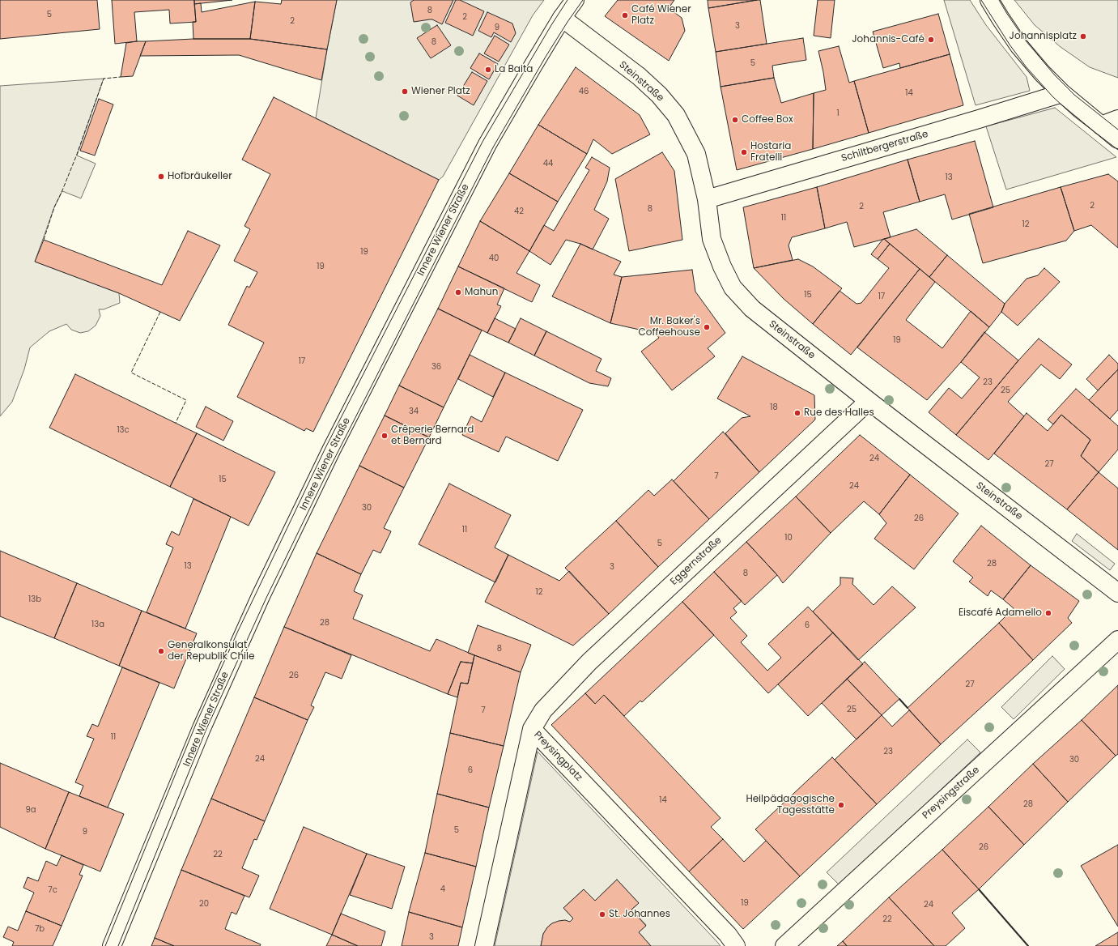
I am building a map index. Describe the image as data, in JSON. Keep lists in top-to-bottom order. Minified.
{"streets":{"street":["Steinstraße","Schiltbergerstraße","Innere Wiener Straße","Eggernstraße","Preysingplatz","Preysingstraße"]},"crossings":[["Steinstraße","Schiltbergerstraße"],["Steinstraße","Innere Wiener Straße"],["Steinstraße","Eggernstraße"],["Eggernstraße","Preysingplatz"]],"places":["Café Wiener Platz","Johannisplatz","Johannis-Café","La Baita","Wiener Platz","Coffee Box","Hostaria Fratelli","Hofbräukeller","Mahun","Mr. Baker's Coffeehouse","Rue des Halles","Crêperie Bernard et Bernard","Eiscafé Adamello","Generalkonsulat der Republik Chile","Heilpädagogische Tagesstätte","St. Johannes"],"house_numbers":["8","5","2","2","3","9","8","5","46","14","1","44","13","2","2","8","42","11","12","19","40","19","15","17","19","17","36","23","25","18","34","13c","24","27","7","15","24","30","26","11","10","5","28","13","3","8","12","13b","28","13a","6","8","26","27","25","7","11","23","24","30","6","14","28","9a","5","9","26","22","4","7c","19","20","24","22","7b","3"]}
